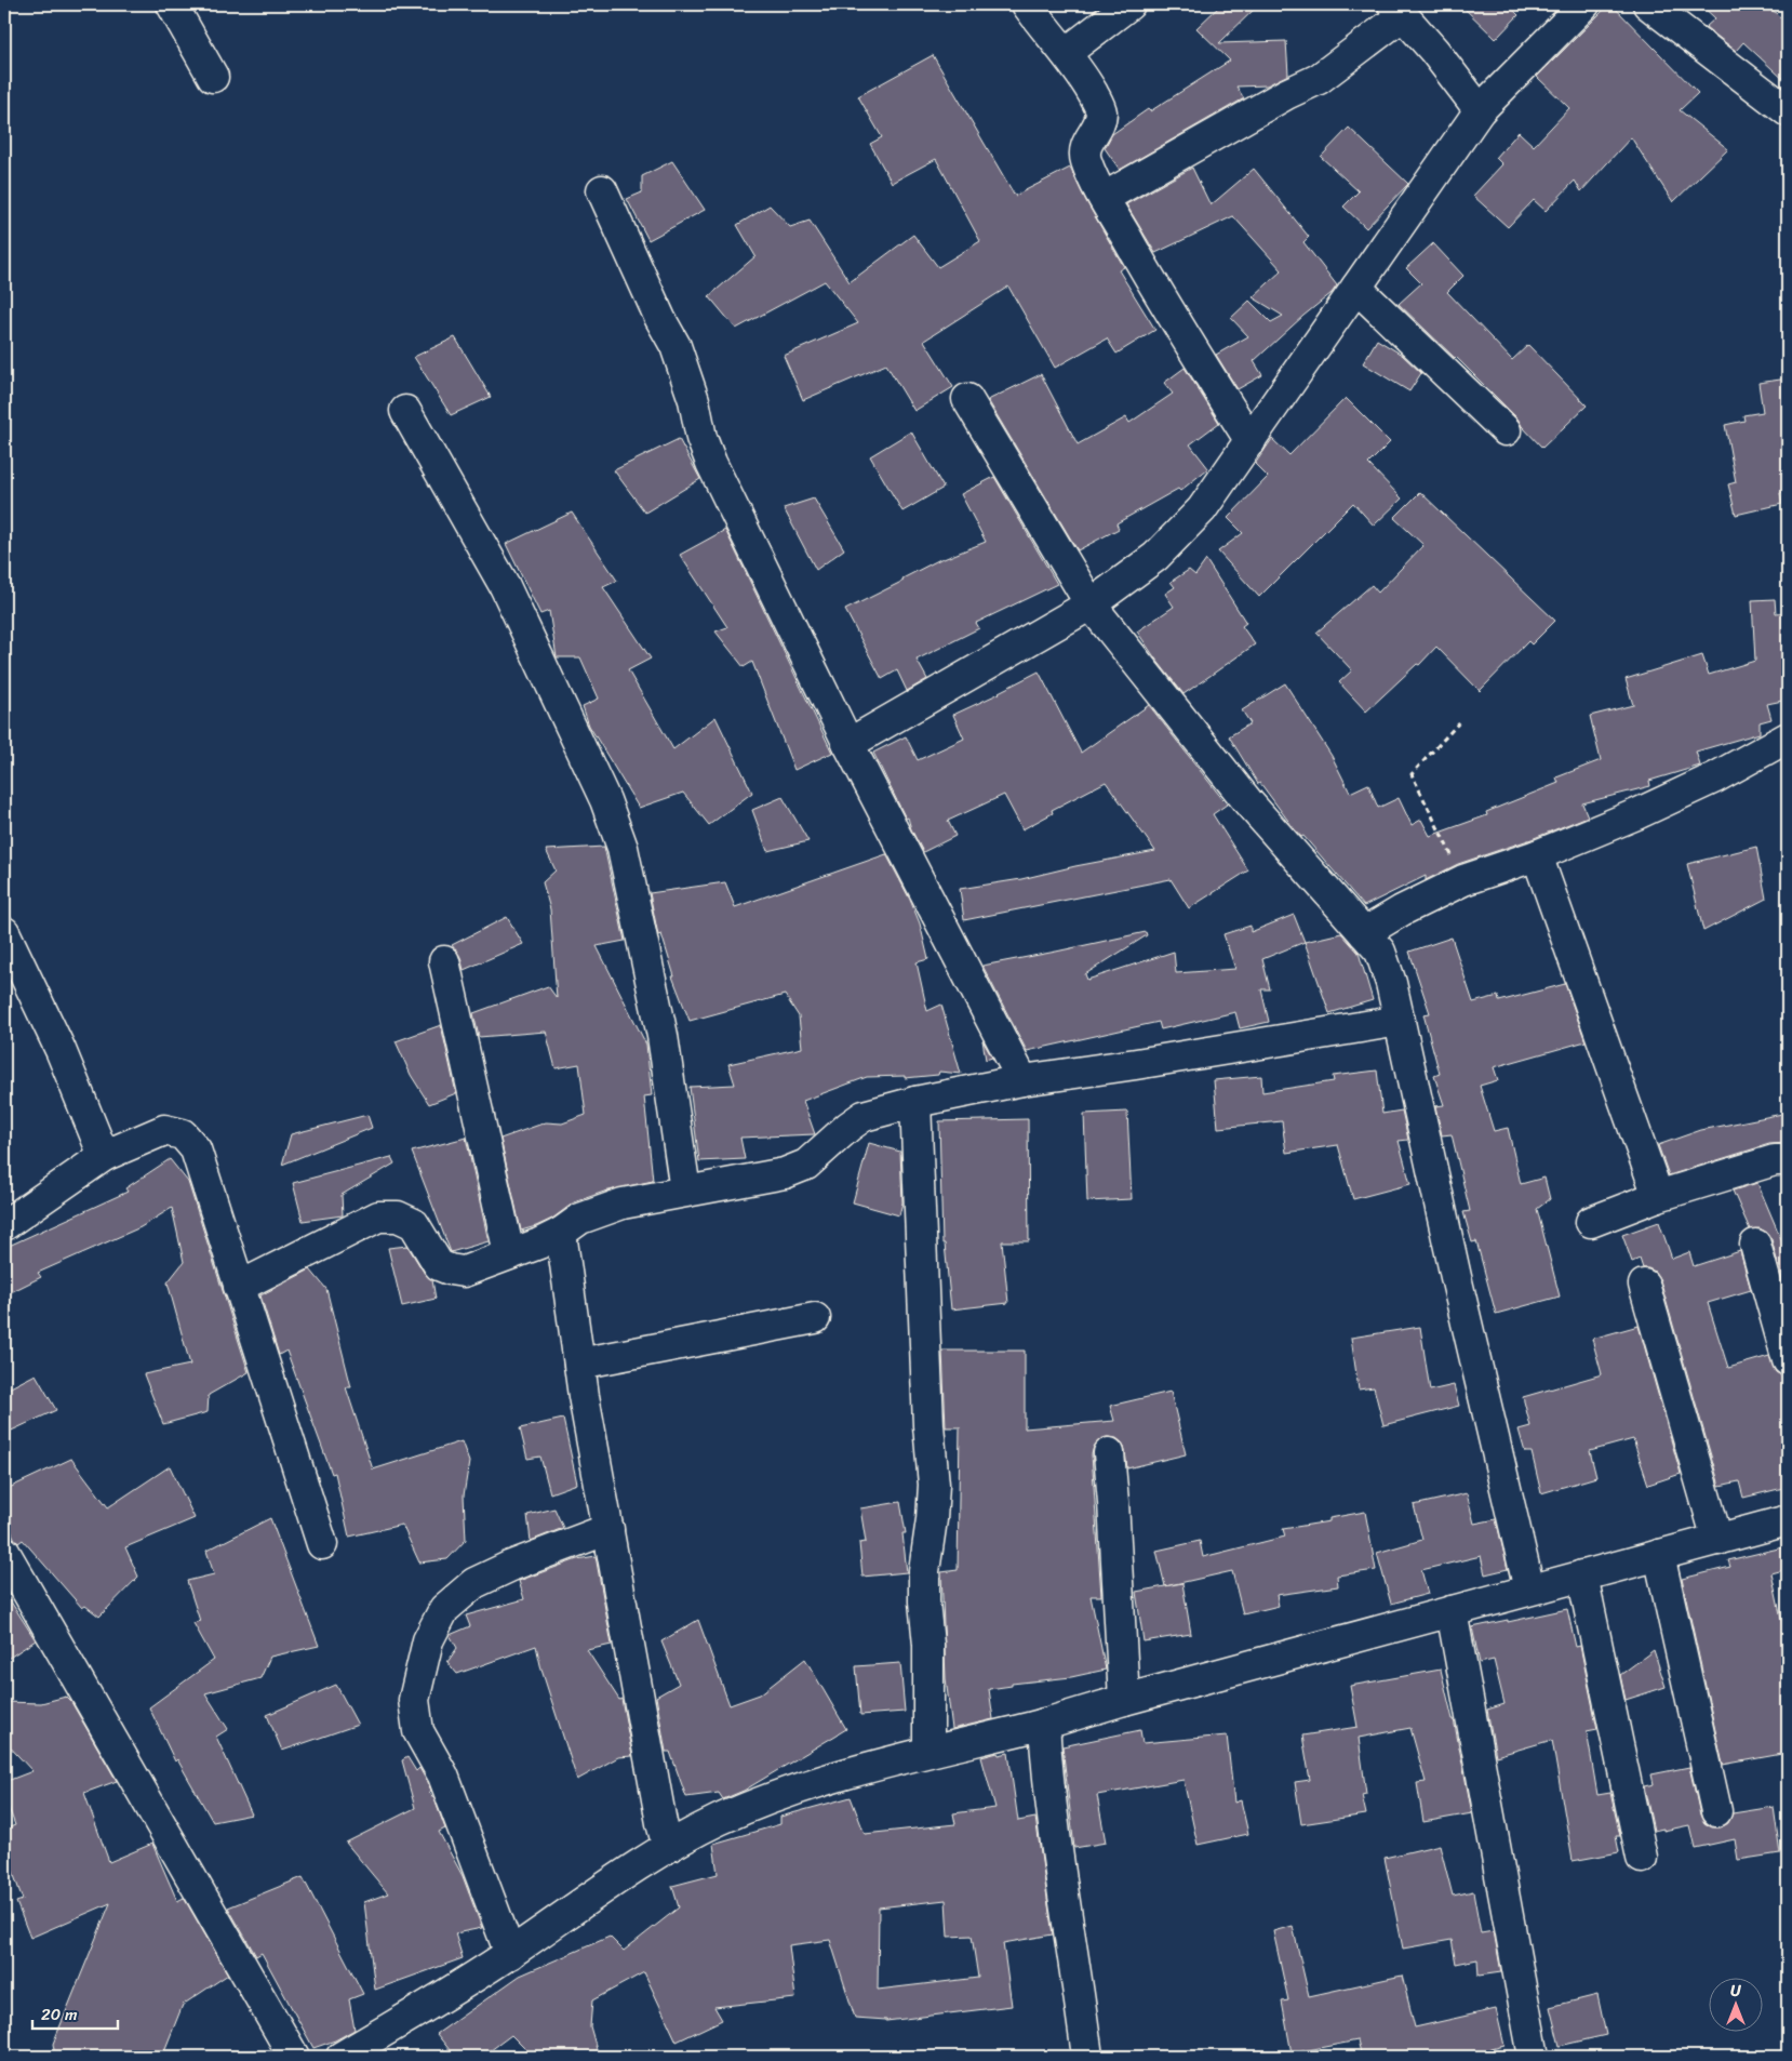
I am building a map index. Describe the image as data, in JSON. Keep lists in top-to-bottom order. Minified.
{"scale_bar":"20 m","north":"top"}
